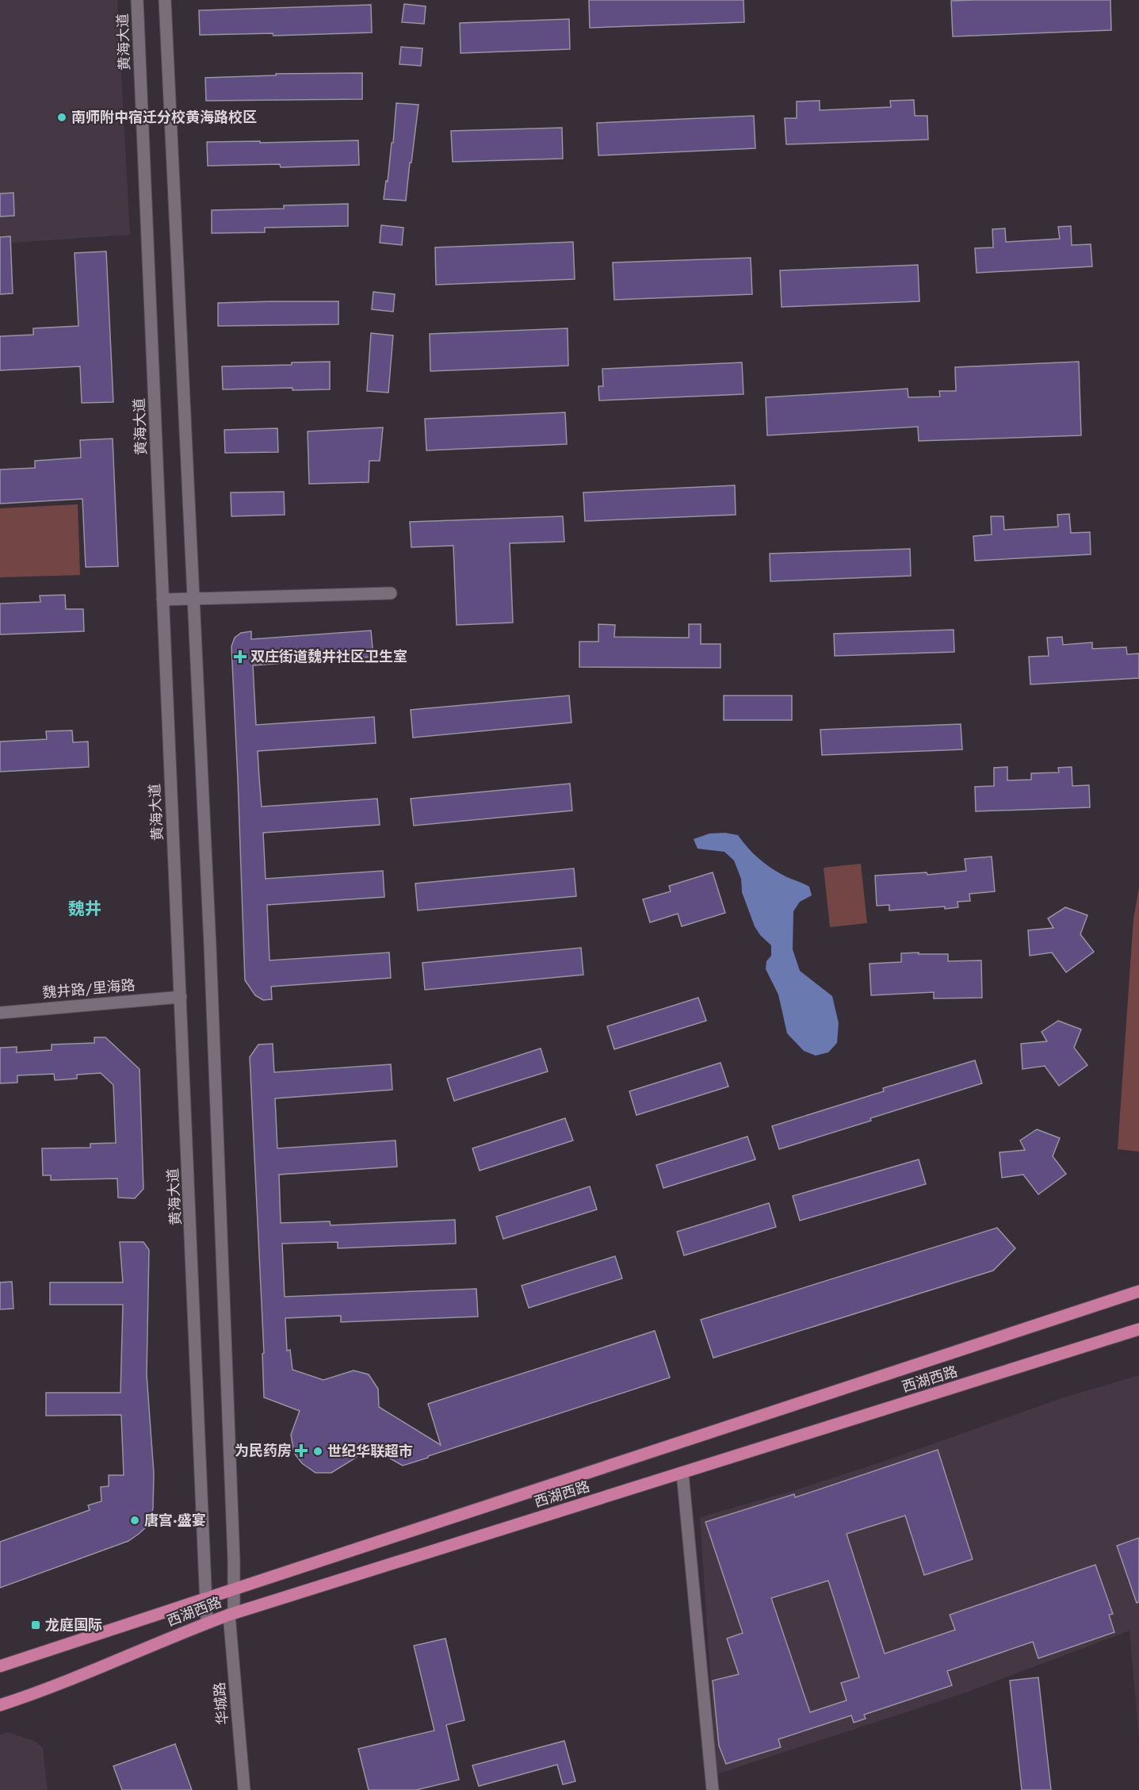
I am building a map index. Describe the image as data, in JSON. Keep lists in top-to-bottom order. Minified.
{"streets":{"main road":["西湖西路"],"street":["黄海大道","魏井路/里海路","华城路"]},"crossings":[["黄海大道","魏井路/里海路"],["黄海大道","西湖西路"],["西湖西路","华城路"]],"districts":["魏井"],"places":{"other":["南师附中宿迁分校黄海路校区","世纪华联超市","唐宫·盛宴"],"health":["双庄街道魏井社区卫生室","为民药房"],"transit":["龙庭国际"]}}
